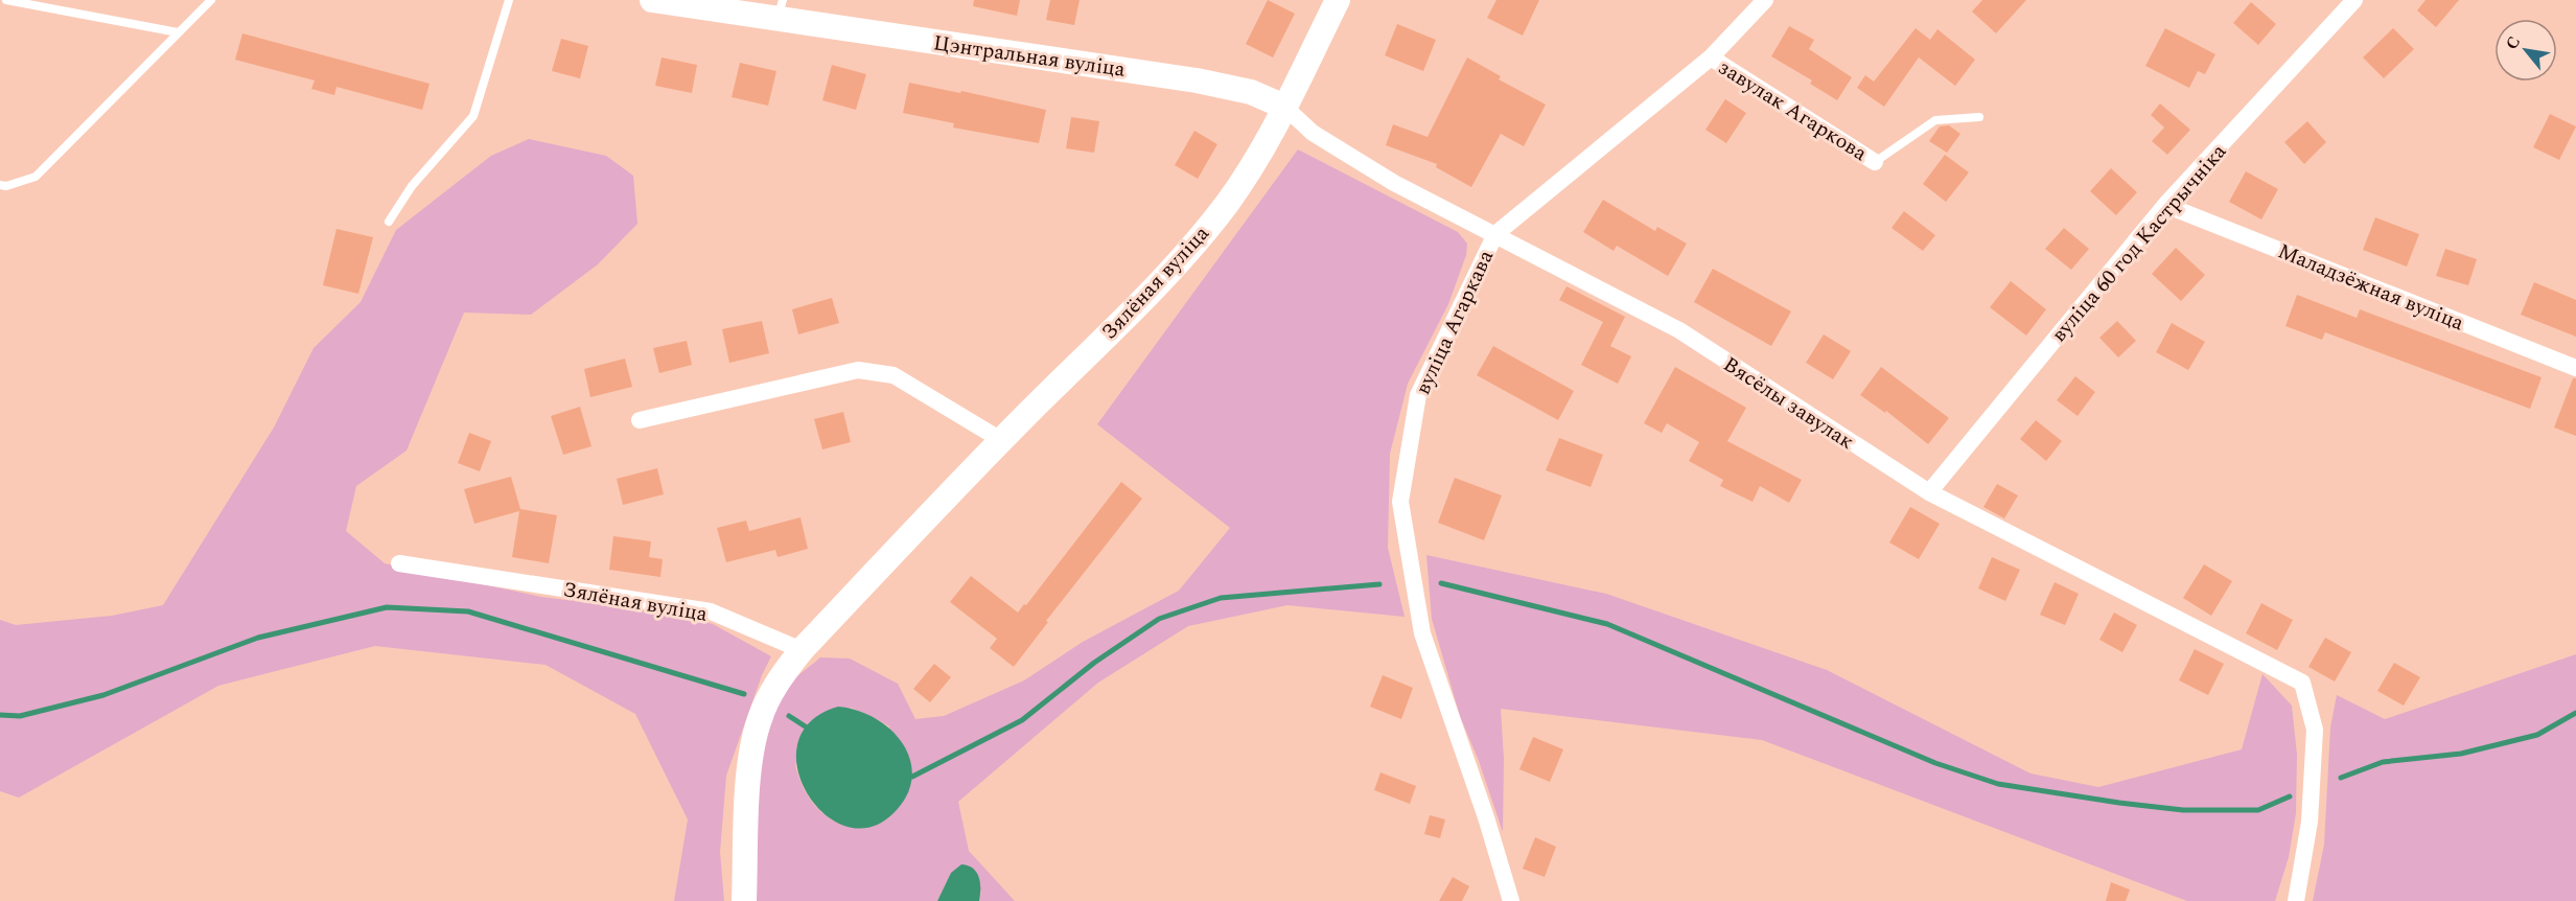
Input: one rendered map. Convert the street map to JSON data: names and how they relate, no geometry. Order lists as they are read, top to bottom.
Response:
{
  "streets": {
    "street": [
      "Цэнтральная вуліца",
      "завулак Агаркова",
      "вуліца 60 год Кастрычніка",
      "Зялёная вуліца",
      "Маладзёжная вуліца",
      "вуліца Агаркава",
      "Вясёлы завулак"
    ]
  },
  "crossings": [
    ["Цэнтральная вуліца", "Зялёная вуліца"],
    ["Цэнтральная вуліца", "Вясёлы завулак"],
    ["завулак Агаркова", "вуліца Агаркава"],
    ["вуліца 60 год Кастрычніка", "Маладзёжная вуліца"],
    ["вуліца 60 год Кастрычніка", "Вясёлы завулак"],
    ["Зялёная вуліца", "Вясёлы завулак"],
    ["вуліца Агаркава", "Вясёлы завулак"]
  ],
  "north": "top left"
}
